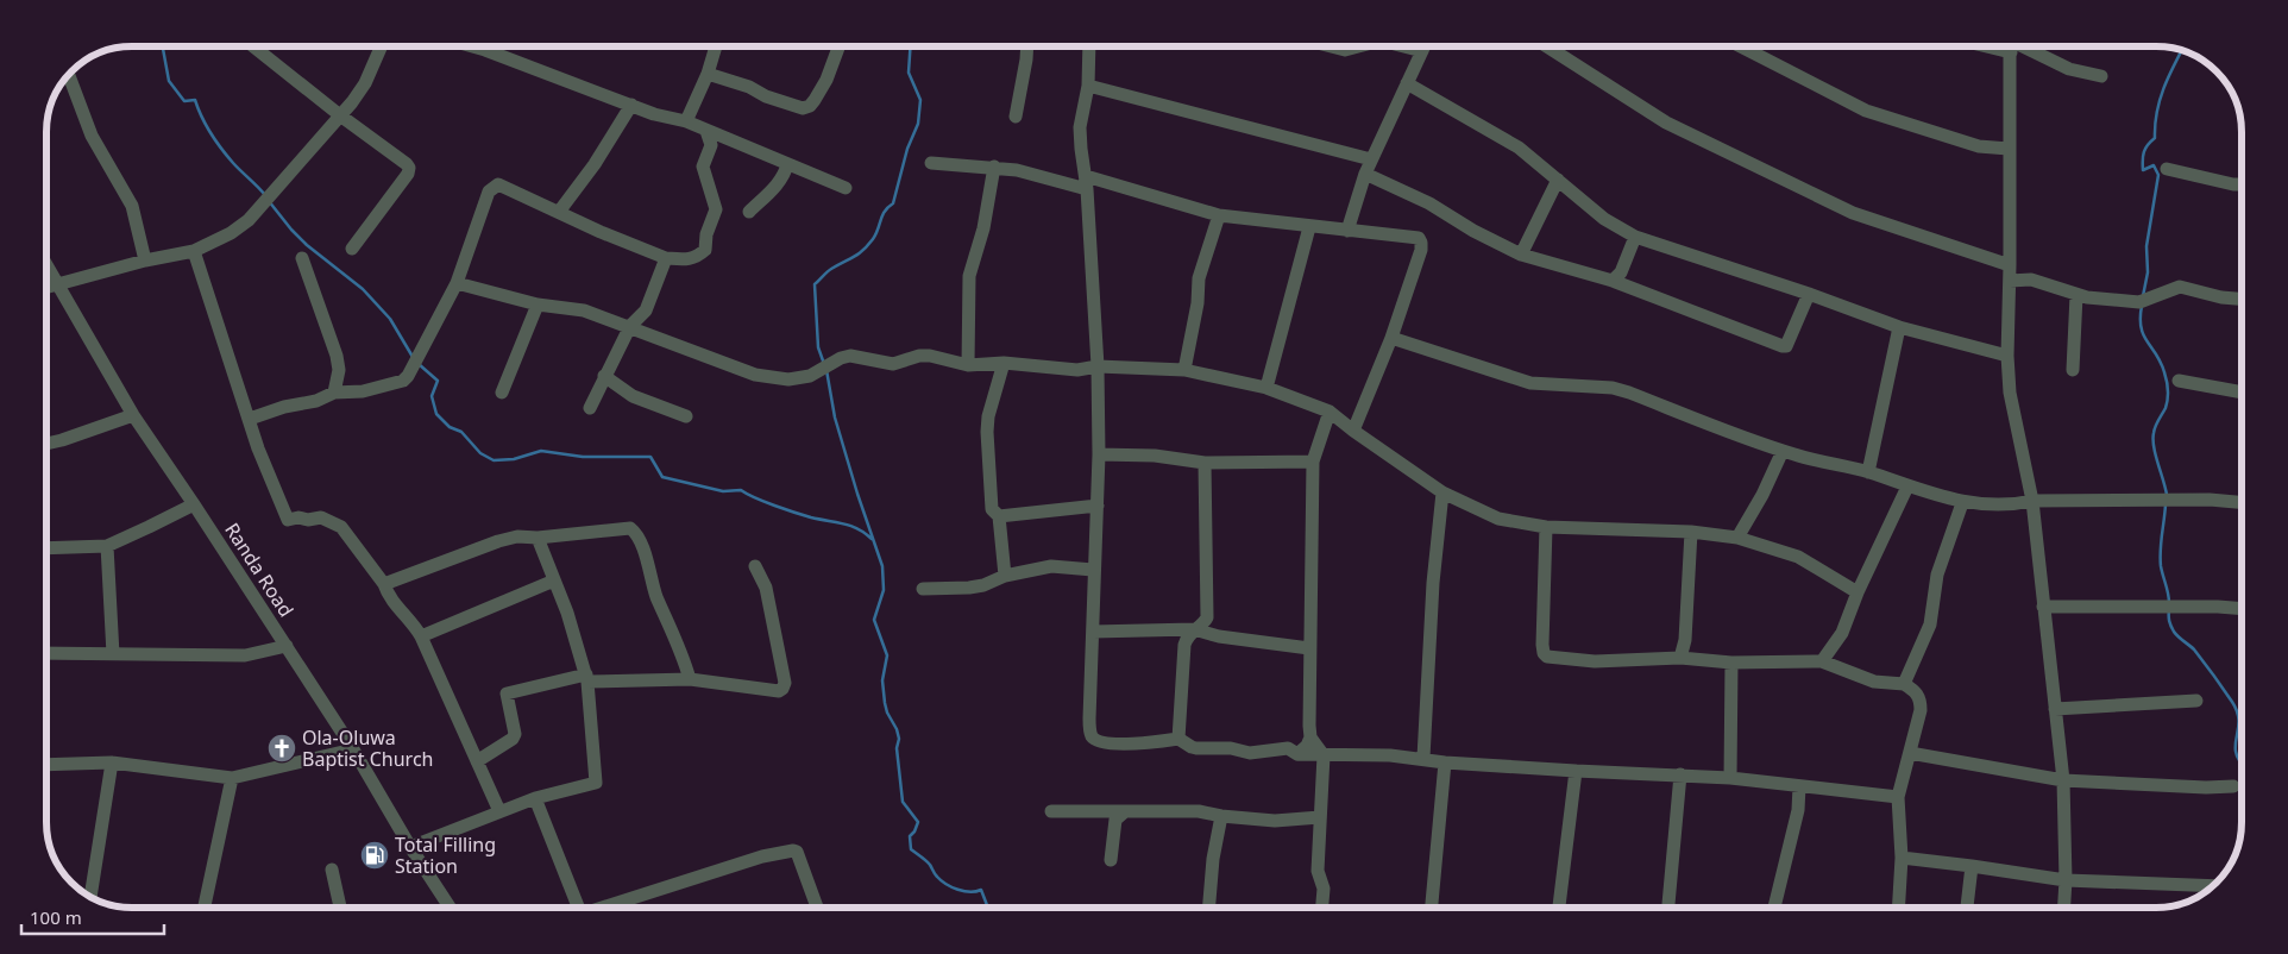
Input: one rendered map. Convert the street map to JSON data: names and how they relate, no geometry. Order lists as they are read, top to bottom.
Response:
{
  "streets": {
    "street": ["Randa Road"]
  },
  "places": {
    "church": ["Ola-Oluwa Baptist Church"],
    "fuel station": ["Total Filling Station"]
  },
  "scale_bar": "100 m"
}
